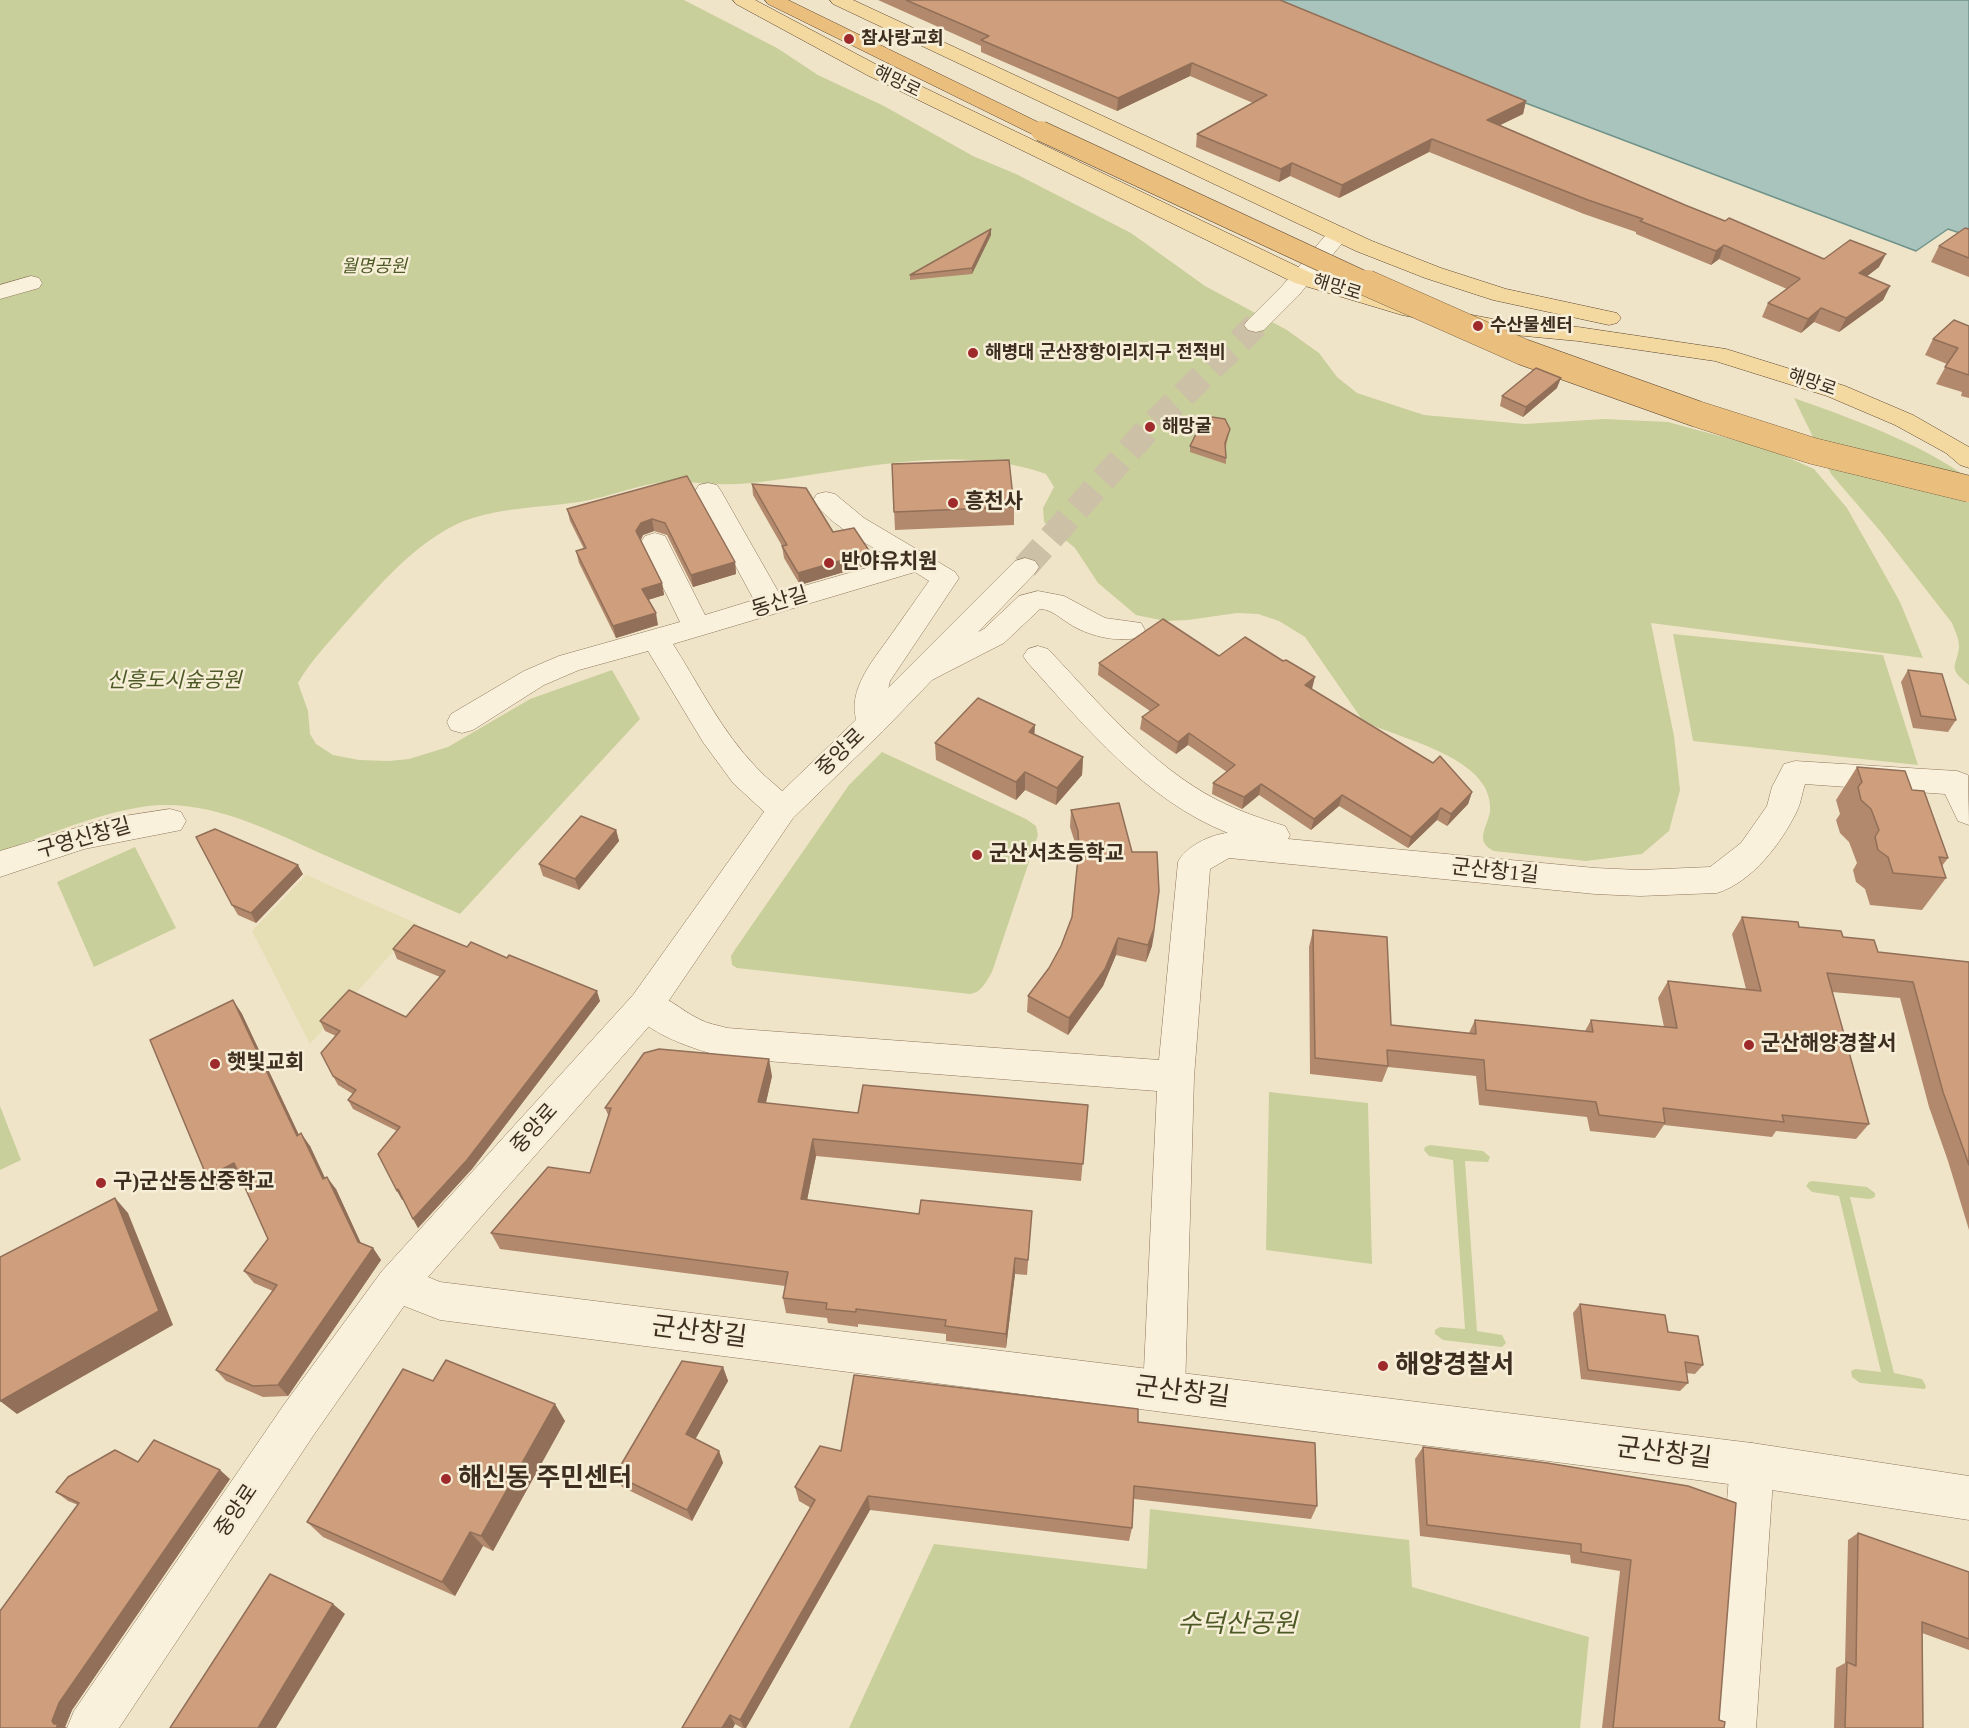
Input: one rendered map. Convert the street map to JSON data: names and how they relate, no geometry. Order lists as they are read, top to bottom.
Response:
{
  "streets": {
    "main road": ["해망로"],
    "street": [
      "동산길",
      "중앙로",
      "구영신창길",
      "군산창1길",
      "군산창길"
    ]
  },
  "crossings": [
    ["중앙로", "군산창길"]
  ],
  "parks": ["월명공원", "신흥도시숲공원", "수덕산공원"],
  "places": [
    "참사랑교회",
    "수산물센터",
    "해병대 군산장항이리지구 전적비",
    "해망굴",
    "흥천사",
    "반야유치원",
    "군산서초등학교",
    "군산해양경찰서",
    "햇빛교회",
    "구)군산동산중학교",
    "해양경찰서",
    "해신동 주민센터"
  ]
}
